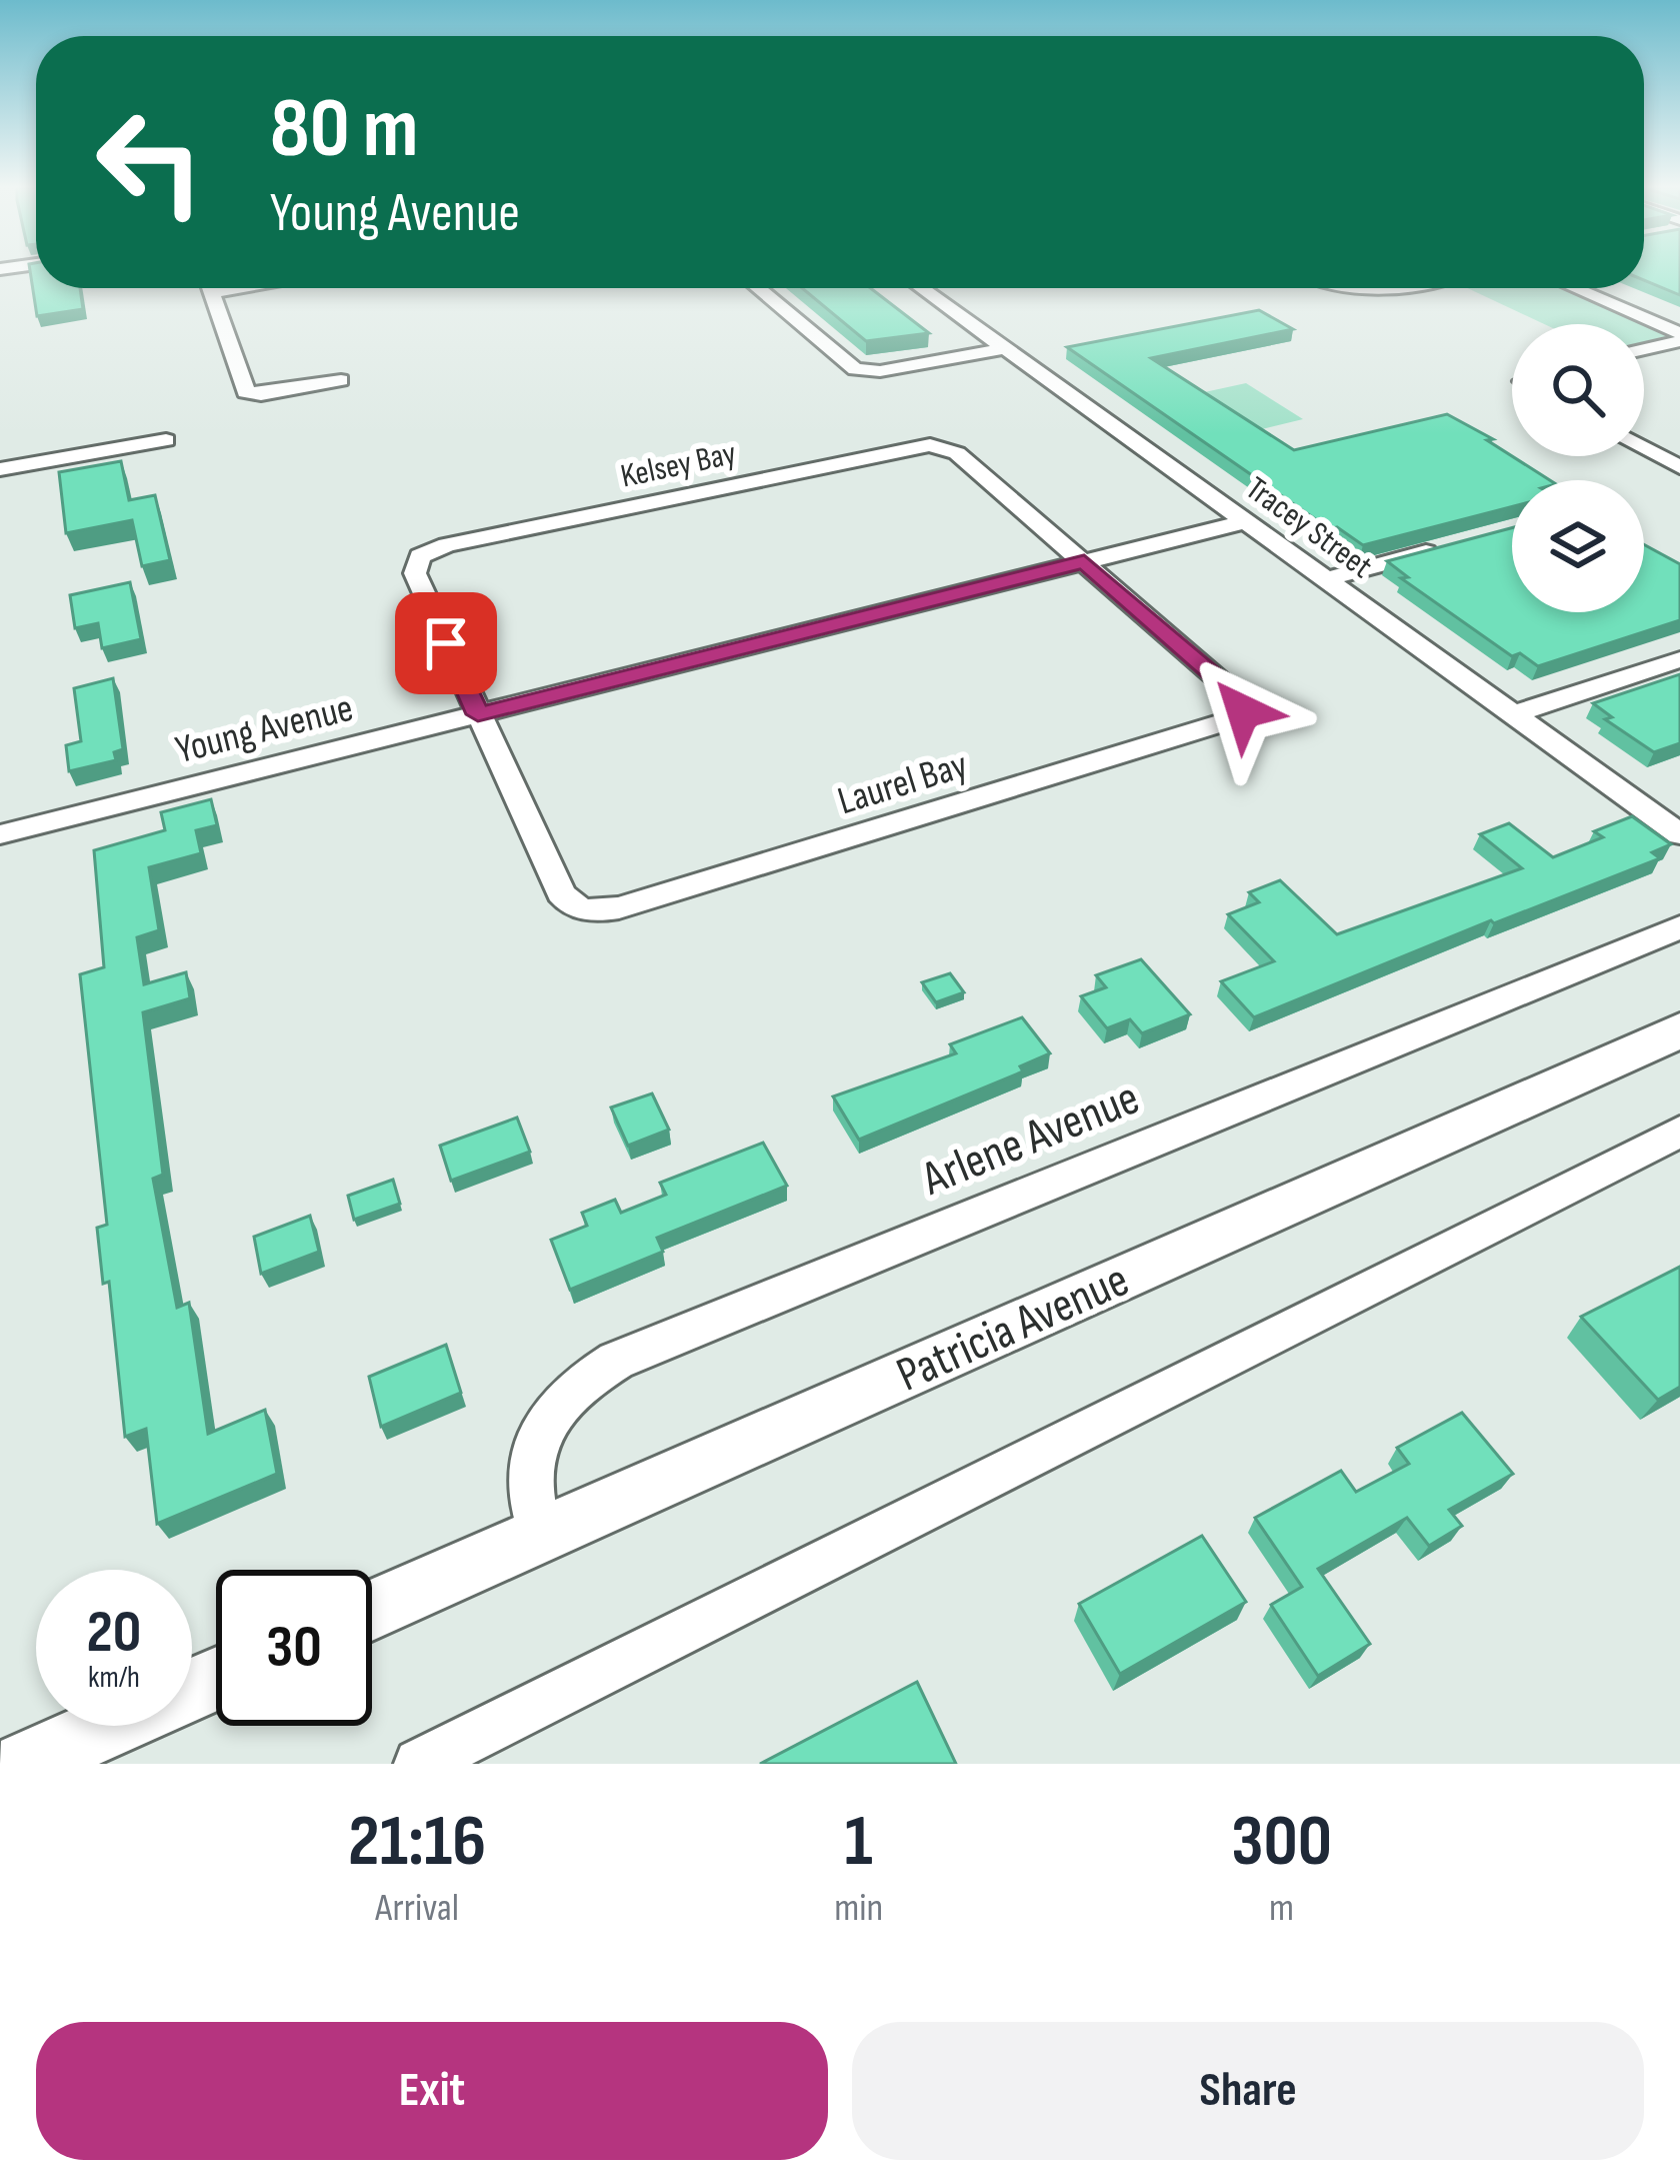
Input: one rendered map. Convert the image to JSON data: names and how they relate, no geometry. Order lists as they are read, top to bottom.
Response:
{
  "streets": {
    "street": [
      "Kelsey Bay",
      "Tracey Street",
      "Young Avenue",
      "Laurel Bay",
      "Arlene Avenue",
      "Patricia Avenue"
    ]
  },
  "crossings": [
    ["Kelsey Bay", "Young Avenue"],
    ["Kelsey Bay", "Laurel Bay"],
    ["Tracey Street", "Young Avenue"],
    ["Young Avenue", "Laurel Bay"],
    ["Arlene Avenue", "Patricia Avenue"]
  ],
  "page": {
    "turn": ["80 m", "Young Avenue"],
    "speed": "20 km/h",
    "limit": "30",
    "eta": [
      "21:16",
      "Arrival",
      "1",
      "min",
      "300",
      "m"
    ],
    "buttons": ["Exit", "Share"]
  }
}
